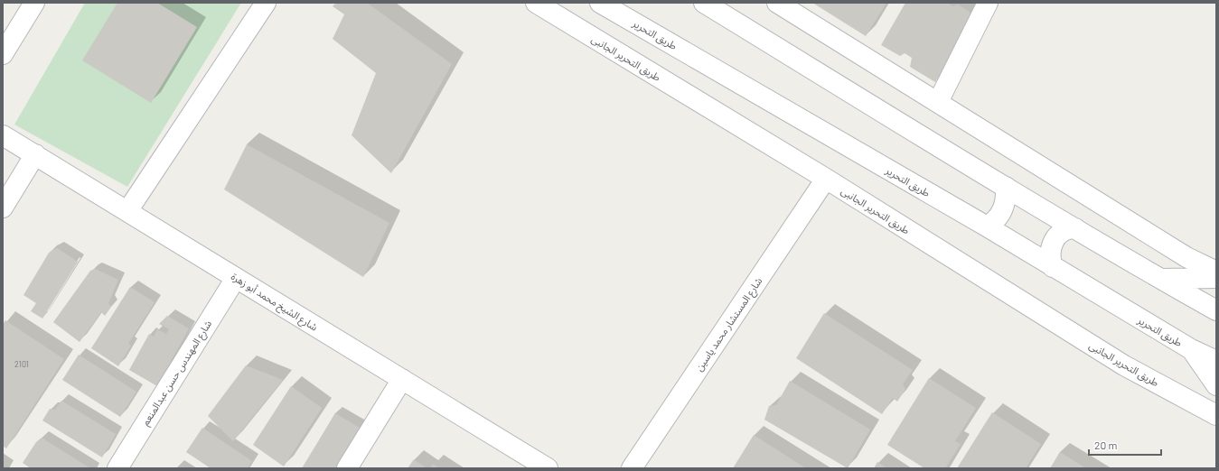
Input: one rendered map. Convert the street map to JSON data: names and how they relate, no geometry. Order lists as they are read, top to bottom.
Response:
{
  "streets": {
    "street": [
      "طريق التحرير",
      "طريق التحرير الجانبى",
      "شارع الشيخ محمد أبو زهرة",
      "شارع المستشار محمد ياسين",
      "شارع المهندس حسن عبدالمنعم"
    ]
  },
  "crossings": [
    ["طريق التحرير الجانبى", "شارع المستشار محمد ياسين"],
    ["شارع الشيخ محمد أبو زهرة", "شارع المهندس حسن عبدالمنعم"]
  ],
  "house_numbers": ["2101"],
  "scale_bar": "20 m"
}
